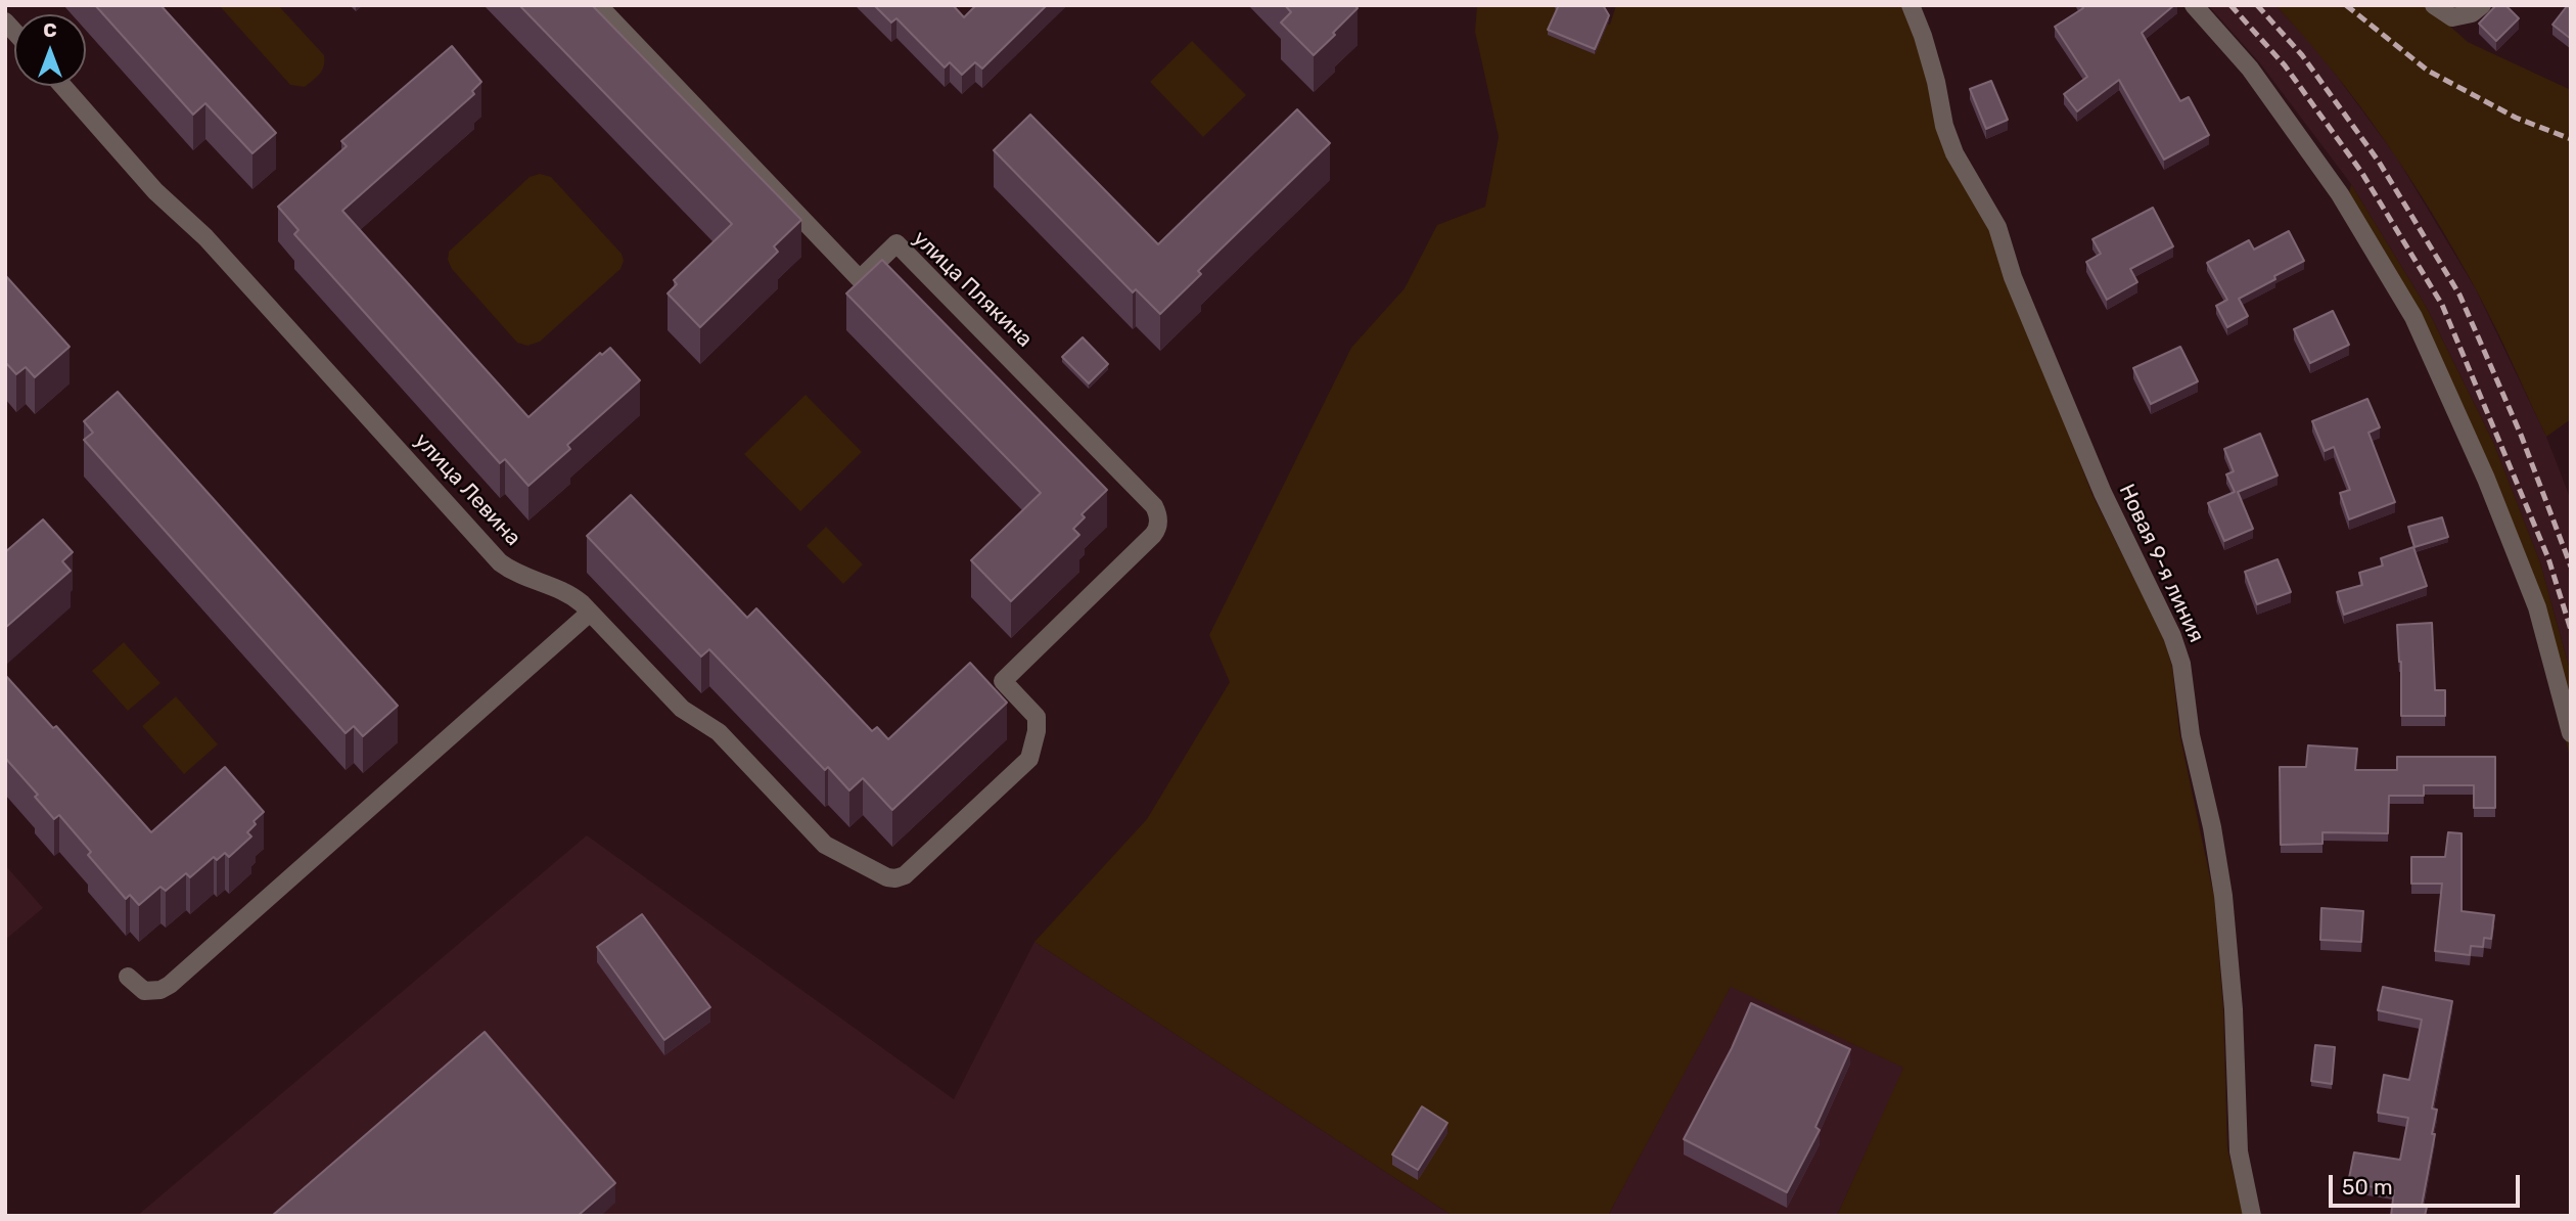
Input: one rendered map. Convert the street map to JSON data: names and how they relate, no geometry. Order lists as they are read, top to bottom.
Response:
{
  "streets": {
    "street": ["улица Плякина", "улица Левина", "Новая 9-я линия"]
  },
  "crossings": [
    ["улица Плякина", "улица Левина"]
  ],
  "scale_bar": "50 m",
  "north": "top"
}
